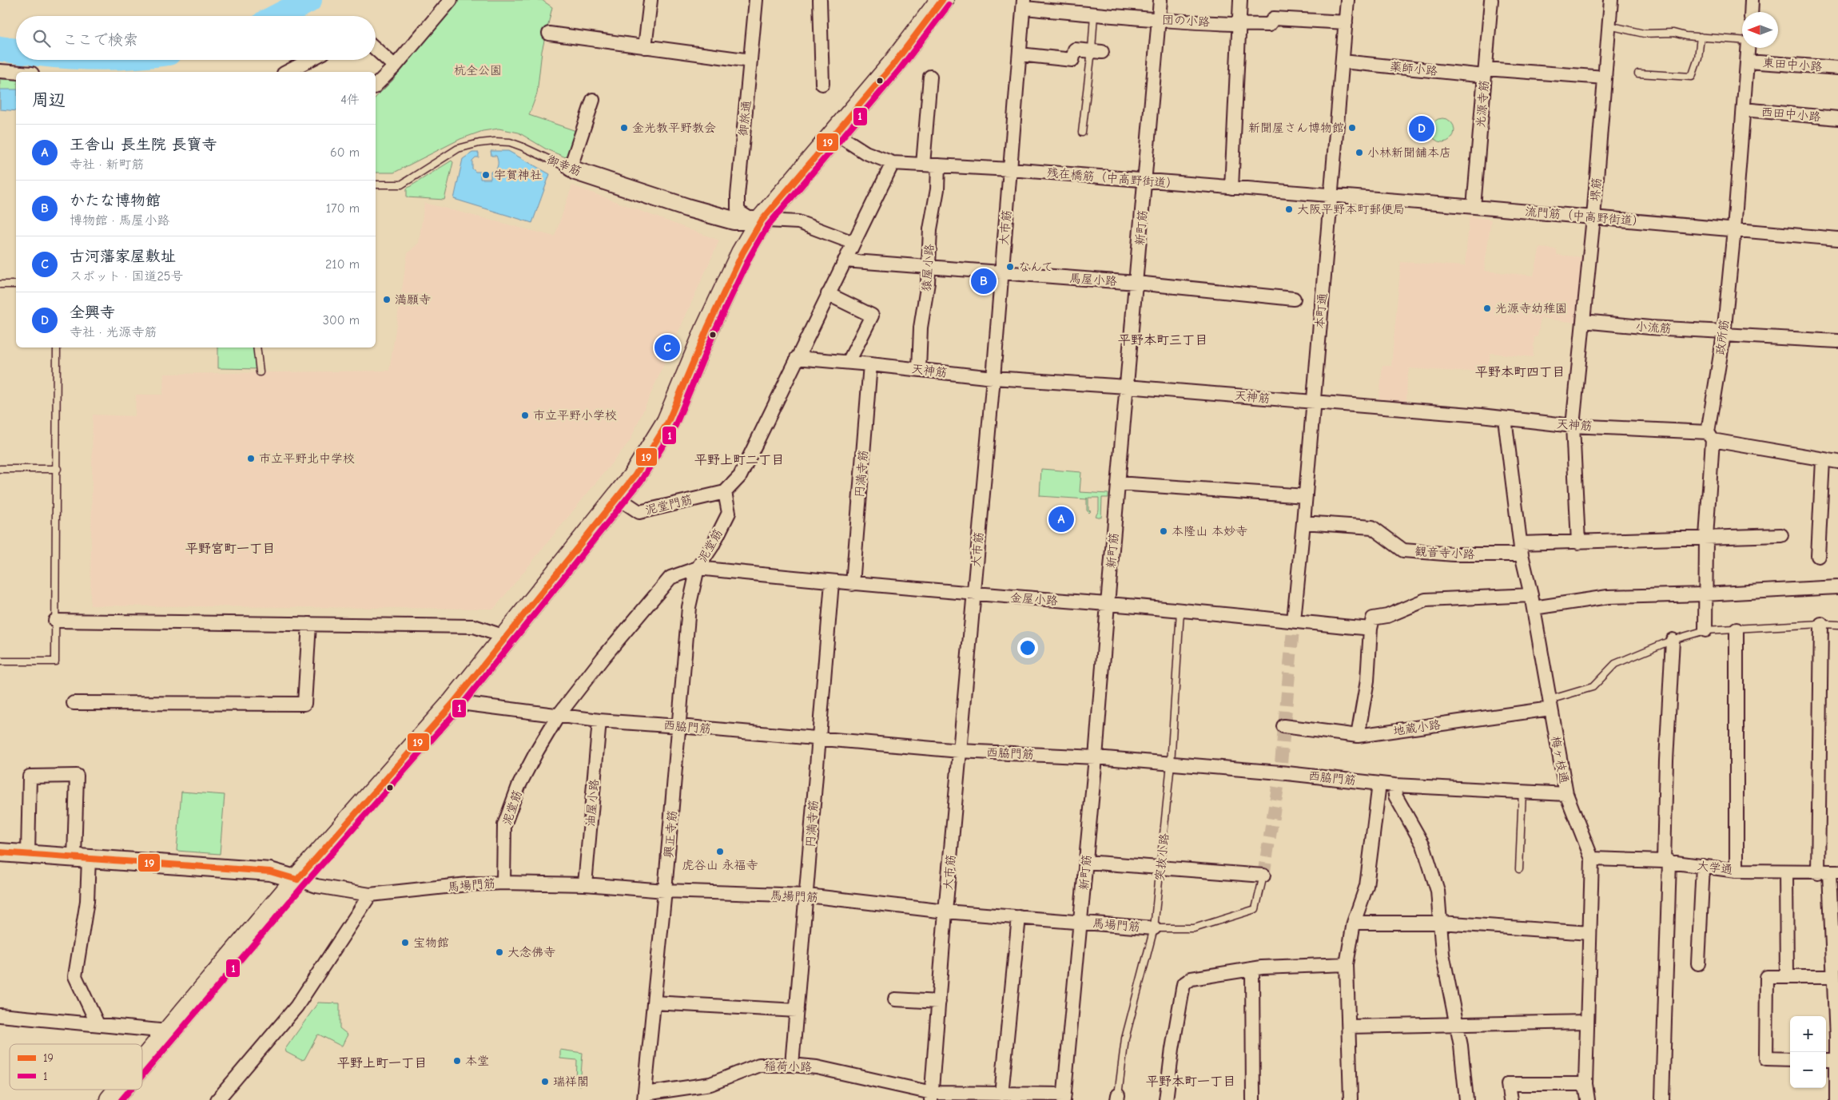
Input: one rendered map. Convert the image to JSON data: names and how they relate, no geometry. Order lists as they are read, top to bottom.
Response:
{
  "streets": {
    "main road": ["御幸筋"],
    "street": [
      "団の小路",
      "東田中小路",
      "薬師小路",
      "光源寺筋",
      "西田中小路",
      "御旅通",
      "残在橋筋（中高野街道）",
      "堺筋",
      "流門筋（中高野街道）",
      "大市筋",
      "新町筋",
      "猿屋小路",
      "馬屋小路",
      "本町通",
      "小流筋",
      "政所筋",
      "天神筋",
      "円満寺筋",
      "泥堂門筋",
      "泥堂筋",
      "観音寺小路",
      "金屋小路",
      "西脇門筋",
      "地蔵小路",
      "梅ヶ枝通",
      "油屋小路",
      "興正寺筋",
      "大学通",
      "馬場門筋",
      "稲荷小路"
    ],
    "lane": ["突抜小路"]
  },
  "crossings": [
    ["団の小路", "大市筋"],
    ["団の小路", "新町筋"],
    ["団の小路", "本町通"],
    ["東田中小路", "政所筋"],
    ["薬師小路", "光源寺筋"],
    ["薬師小路", "堺筋"],
    ["薬師小路", "本町通"],
    ["光源寺筋", "流門筋（中高野街道）"],
    ["西田中小路", "政所筋"],
    ["御旅通", "御幸筋"],
    ["残在橋筋（中高野街道）", "流門筋（中高野街道）"],
    ["残在橋筋（中高野街道）", "大市筋"],
    ["残在橋筋（中高野街道）", "新町筋"],
    ["残在橋筋（中高野街道）", "猿屋小路"],
    ["残在橋筋（中高野街道）", "本町通"],
    ["堺筋", "流門筋（中高野街道）"],
    ["堺筋", "小流筋"],
    ["堺筋", "天神筋"],
    ["堺筋", "観音寺小路"],
    ["流門筋（中高野街道）", "本町通"],
    ["流門筋（中高野街道）", "政所筋"],
    ["大市筋", "馬屋小路"],
    ["大市筋", "天神筋"],
    ["大市筋", "金屋小路"],
    ["大市筋", "西脇門筋"],
    ["大市筋", "馬場門筋"],
    ["大市筋", "稲荷小路"],
    ["新町筋", "馬屋小路"],
    ["新町筋", "天神筋"],
    ["新町筋", "金屋小路"],
    ["新町筋", "西脇門筋"],
    ["新町筋", "馬場門筋"],
    ["新町筋", "稲荷小路"],
    ["猿屋小路", "馬屋小路"],
    ["猿屋小路", "天神筋"],
    ["本町通", "天神筋"],
    ["本町通", "観音寺小路"],
    ["本町通", "金屋小路"],
    ["小流筋", "政所筋"],
    ["政所筋", "天神筋"],
    ["政所筋", "観音寺小路"],
    ["天神筋", "円満寺筋"],
    ["天神筋", "梅ヶ枝通"],
    ["円満寺筋", "金屋小路"],
    ["円満寺筋", "西脇門筋"],
    ["円満寺筋", "馬場門筋"],
    ["円満寺筋", "稲荷小路"],
    ["泥堂門筋", "泥堂筋"],
    ["泥堂筋", "金屋小路"],
    ["泥堂筋", "西脇門筋"],
    ["泥堂筋", "興正寺筋"],
    ["泥堂筋", "馬場門筋"],
    ["観音寺小路", "梅ヶ枝通"],
    ["金屋小路", "興正寺筋"],
    ["金屋小路", "突抜小路"],
    ["西脇門筋", "梅ヶ枝通"],
    ["西脇門筋", "油屋小路"],
    ["西脇門筋", "興正寺筋"],
    ["西脇門筋", "突抜小路"],
    ["地蔵小路", "梅ヶ枝通"],
    ["梅ヶ枝通", "大学通"],
    ["油屋小路", "馬場門筋"],
    ["興正寺筋", "馬場門筋"],
    ["興正寺筋", "稲荷小路"],
    ["突抜小路", "馬場門筋"]
  ],
  "districts": [
    "平野本町三丁目",
    "平野本町四丁目",
    "平野上町二丁目",
    "平野宮町一丁目",
    "平野上町一丁目",
    "平野本町一丁目"
  ],
  "parks": ["杭全公園"],
  "places": [
    "金光教平野教会",
    "新聞屋さん博物館",
    "小林新聞舗本店",
    "宇賀神社",
    "大阪平野本町郵便局",
    "なんて",
    "満願寺",
    "光源寺幼稚園",
    "市立平野小学校",
    "市立平野北中学校",
    "本隆山 本妙寺",
    "虎谷山 永福寺",
    "宝物館",
    "大念佛寺",
    "本堂",
    "瑞祥閣"
  ],
  "lines": ["transit line 19", "transit line 1"],
  "legend": ["19", "1"],
  "north": "left",
  "page": {
    "search": "ここで検索",
    "heading": ["周辺", "4件"],
    "pins": [
      "D",
      "B",
      "C",
      "A"
    ],
    "list": [
      {
        "mark": "A",
        "name": "王舎山 長生院 長寶寺",
        "note": "寺社 · 新町筋",
        "value": "60 m"
      },
      {
        "mark": "B",
        "name": "かたな博物館",
        "note": "博物館 · 馬屋小路",
        "value": "170 m"
      },
      {
        "mark": "C",
        "name": "古河藩家屋敷址",
        "note": "スポット · 国道25号",
        "value": "210 m"
      },
      {
        "mark": "D",
        "name": "全興寺",
        "note": "寺社 · 光源寺筋",
        "value": "300 m"
      }
    ],
    "map_buttons": ["+", "−"]
  }
}
